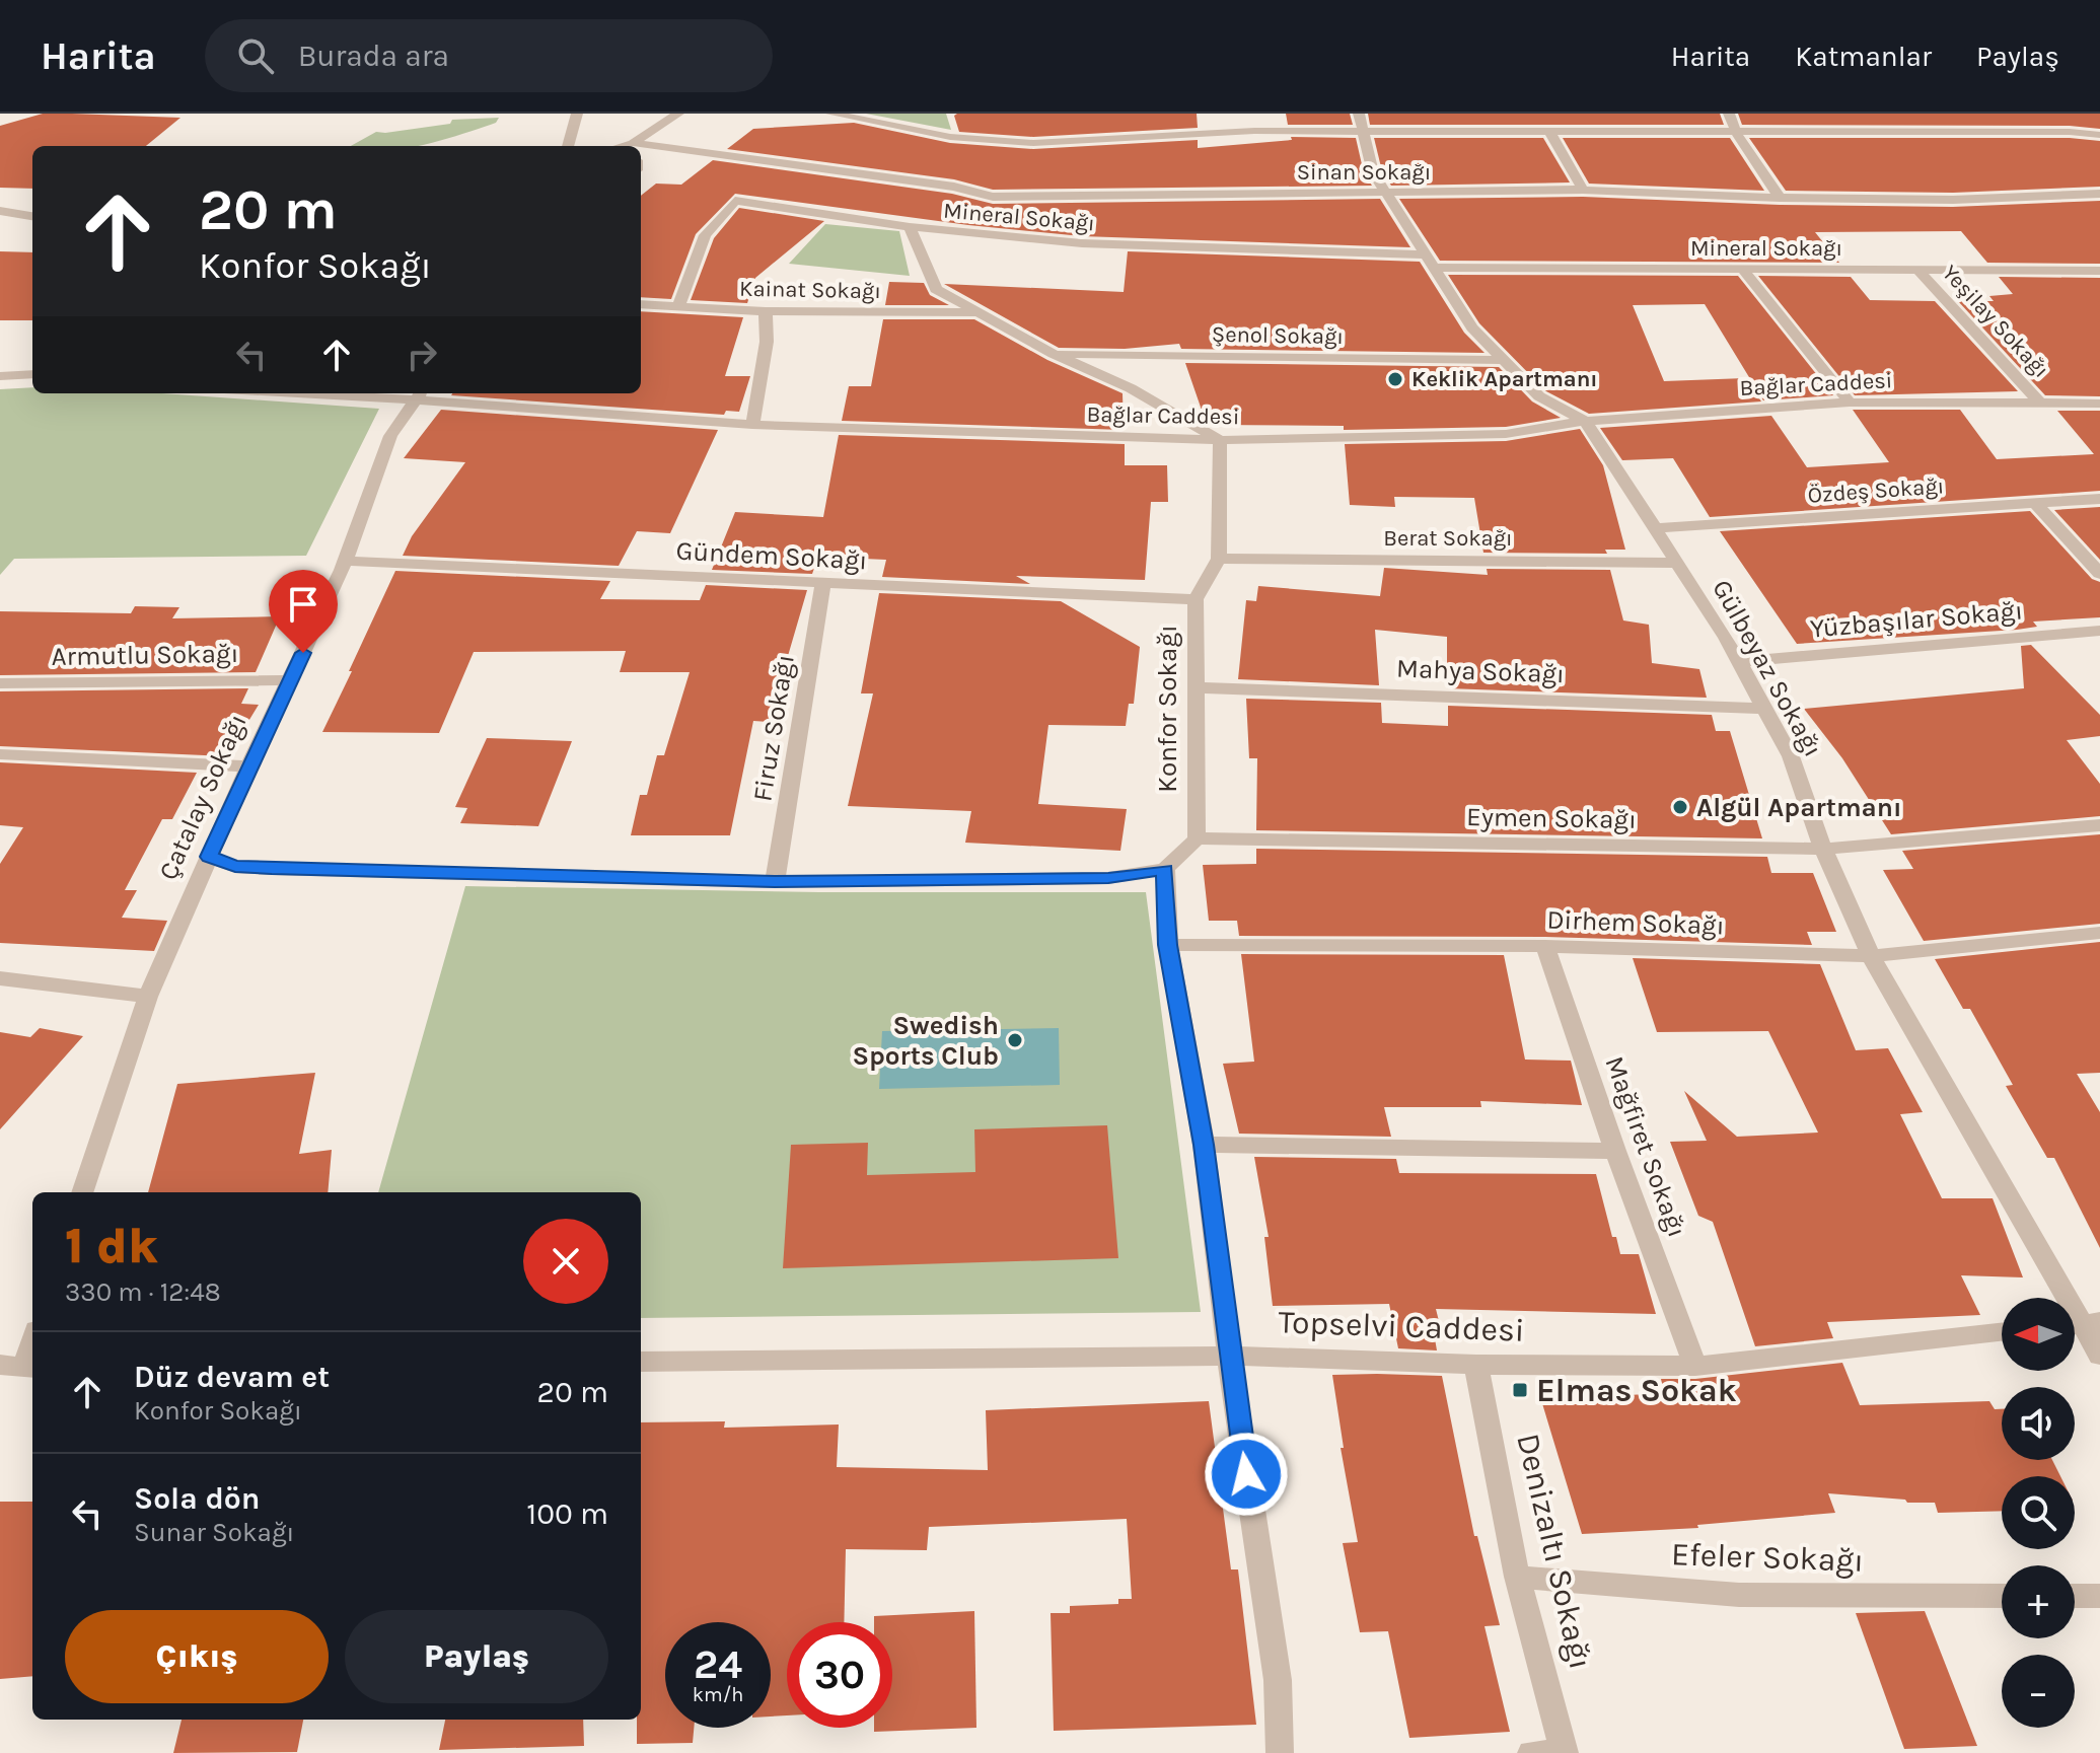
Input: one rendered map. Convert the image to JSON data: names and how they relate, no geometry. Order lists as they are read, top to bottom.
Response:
{
  "streets": {
    "street": [
      "Sinan Sokağı",
      "Mineral Sokağı",
      "Kainat Sokağı",
      "Yeşilay Sokağı",
      "Şenol Sokağı",
      "Bağlar Caddesi",
      "Özdeş Sokağı",
      "Berat Sokağı",
      "Gündem Sokağı",
      "Yüzbaşılar Sokağı",
      "Armutlu Sokağı",
      "Gülbeyaz Sokağı",
      "Mahya Sokağı",
      "Konfor Sokağı",
      "Firuz Sokağı",
      "Çatalay Sokağı",
      "Eymen Sokağı",
      "Dirhem Sokağı",
      "Mağfiret Sokağı",
      "Topselvi Caddesi",
      "Denizaltı Sokağı",
      "Efeler Sokağı"
    ]
  },
  "crossings": [
    ["Sinan Sokağı", "Gülbeyaz Sokağı"],
    ["Mineral Sokağı", "Kainat Sokağı"],
    ["Mineral Sokağı", "Yeşilay Sokağı"],
    ["Mineral Sokağı", "Gülbeyaz Sokağı"],
    ["Yeşilay Sokağı", "Bağlar Caddesi"],
    ["Şenol Sokağı", "Gülbeyaz Sokağı"],
    ["Bağlar Caddesi", "Gülbeyaz Sokağı"],
    ["Bağlar Caddesi", "Konfor Sokağı"],
    ["Bağlar Caddesi", "Çatalay Sokağı"],
    ["Özdeş Sokağı", "Gülbeyaz Sokağı"],
    ["Berat Sokağı", "Gülbeyaz Sokağı"],
    ["Berat Sokağı", "Konfor Sokağı"],
    ["Gündem Sokağı", "Konfor Sokağı"],
    ["Gündem Sokağı", "Firuz Sokağı"],
    ["Gündem Sokağı", "Çatalay Sokağı"],
    ["Yüzbaşılar Sokağı", "Gülbeyaz Sokağı"],
    ["Armutlu Sokağı", "Çatalay Sokağı"],
    ["Gülbeyaz Sokağı", "Mahya Sokağı"],
    ["Gülbeyaz Sokağı", "Eymen Sokağı"],
    ["Gülbeyaz Sokağı", "Dirhem Sokağı"],
    ["Mahya Sokağı", "Konfor Sokağı"],
    ["Konfor Sokağı", "Eymen Sokağı"],
    ["Dirhem Sokağı", "Mağfiret Sokağı"],
    ["Mağfiret Sokağı", "Topselvi Caddesi"],
    ["Topselvi Caddesi", "Denizaltı Sokağı"],
    ["Denizaltı Sokağı", "Efeler Sokağı"]
  ],
  "places": {
    "other": ["Keklik Apartmanı", "Algül Apartmanı", "Swedish Sports Club"],
    "transit": ["Elmas Sokak"]
  },
  "north": "left",
  "page": {
    "header": "Harita",
    "search": "Burada ara",
    "nav": ["Harita", "Katmanlar", "Paylaş"],
    "turn": ["20 m", "Konfor Sokağı"],
    "heading": ["1 dk", "330 m · 12:48"],
    "map_buttons": ["+", "−"],
    "list": [
      {
        "name": "Düz devam et",
        "note": "Konfor Sokağı",
        "value": "20 m"
      },
      {
        "name": "Sola dön",
        "note": "Sunar Sokağı",
        "value": "100 m"
      }
    ],
    "buttons": ["Çıkış", "Paylaş"],
    "speed": "24 km/h",
    "limit": "30"
  }
}
